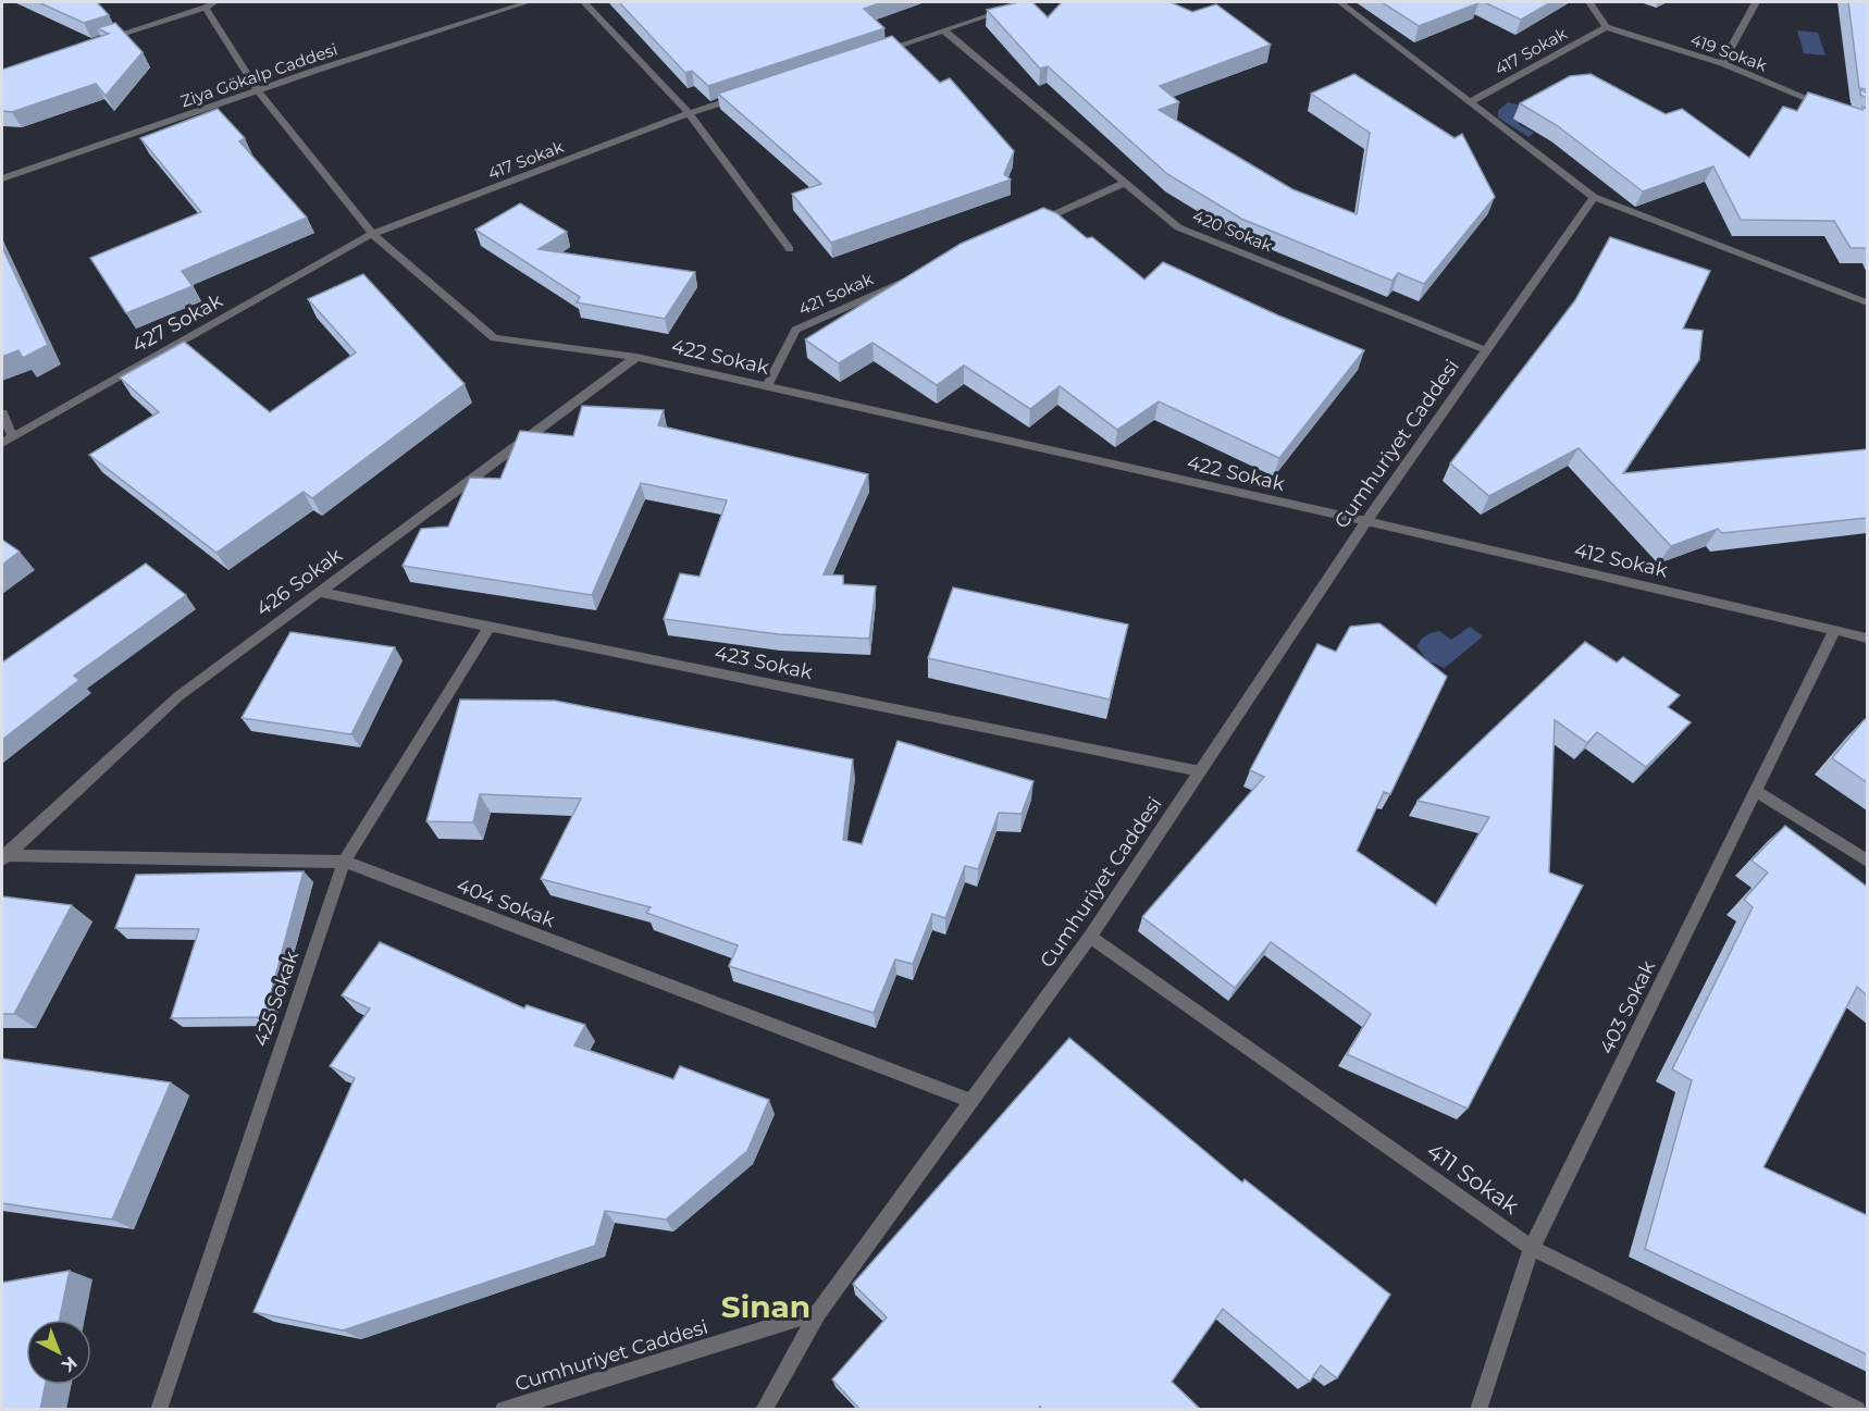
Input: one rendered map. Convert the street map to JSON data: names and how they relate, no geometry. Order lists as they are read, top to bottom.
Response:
{
  "streets": {
    "street": [
      "417 Sokak",
      "419 Sokak",
      "Ziya Gökalp Caddesi",
      "420 Sokak",
      "421 Sokak",
      "427 Sokak",
      "422 Sokak",
      "Cumhuriyet Caddesi",
      "412 Sokak",
      "426 Sokak",
      "423 Sokak",
      "404 Sokak",
      "425 Sokak",
      "403 Sokak",
      "411 Sokak"
    ]
  },
  "crossings": [
    ["417 Sokak", "419 Sokak"],
    ["417 Sokak", "427 Sokak"],
    ["417 Sokak", "422 Sokak"],
    ["Ziya Gökalp Caddesi", "422 Sokak"],
    ["420 Sokak", "Cumhuriyet Caddesi"],
    ["421 Sokak", "422 Sokak"],
    ["427 Sokak", "422 Sokak"],
    ["422 Sokak", "Cumhuriyet Caddesi"],
    ["422 Sokak", "412 Sokak"],
    ["422 Sokak", "426 Sokak"],
    ["Cumhuriyet Caddesi", "412 Sokak"],
    ["Cumhuriyet Caddesi", "423 Sokak"],
    ["Cumhuriyet Caddesi", "404 Sokak"],
    ["Cumhuriyet Caddesi", "411 Sokak"],
    ["412 Sokak", "403 Sokak"],
    ["426 Sokak", "423 Sokak"],
    ["426 Sokak", "404 Sokak"],
    ["423 Sokak", "425 Sokak"],
    ["404 Sokak", "425 Sokak"],
    ["403 Sokak", "411 Sokak"]
  ],
  "districts": ["Sinan"],
  "north": "bottom right"
}
